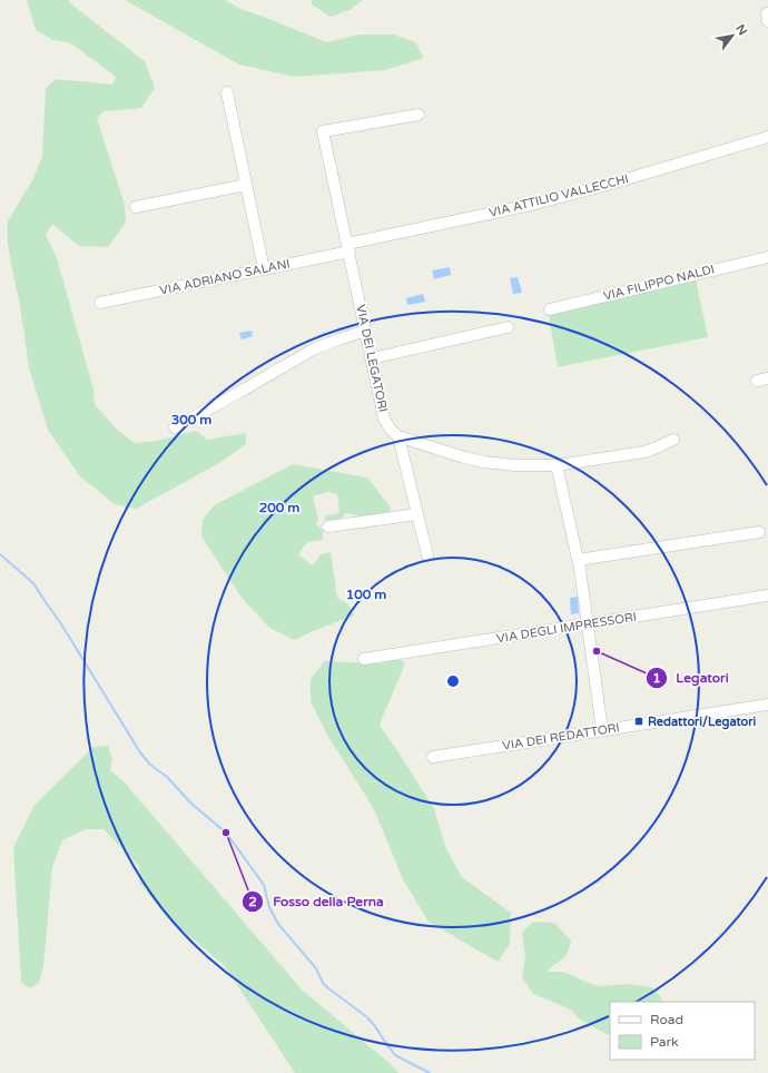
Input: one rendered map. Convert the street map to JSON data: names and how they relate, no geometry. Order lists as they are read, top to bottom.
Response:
{
  "streets": {
    "street": [
      "VIA ATTILIO VALLECCHI",
      "VIA ADRIANO SALANI",
      "VIA FILIPPO NALDI",
      "VIA DEI LEGATORI",
      "VIA DEGLI IMPRESSORI",
      "VIA DEI REDATTORI"
    ]
  },
  "crossings": [
    ["VIA ATTILIO VALLECCHI", "VIA ADRIANO SALANI"],
    ["VIA ATTILIO VALLECCHI", "VIA DEI LEGATORI"],
    ["VIA ADRIANO SALANI", "VIA DEI LEGATORI"]
  ],
  "places": {
    "other": ["Legatori", "Fosso della Perna"],
    "transit": ["Redattori/Legatori"]
  },
  "legend": ["Road", "Park"],
  "north": "top right",
  "rings": ["300 m", "200 m", "100 m"]
}
